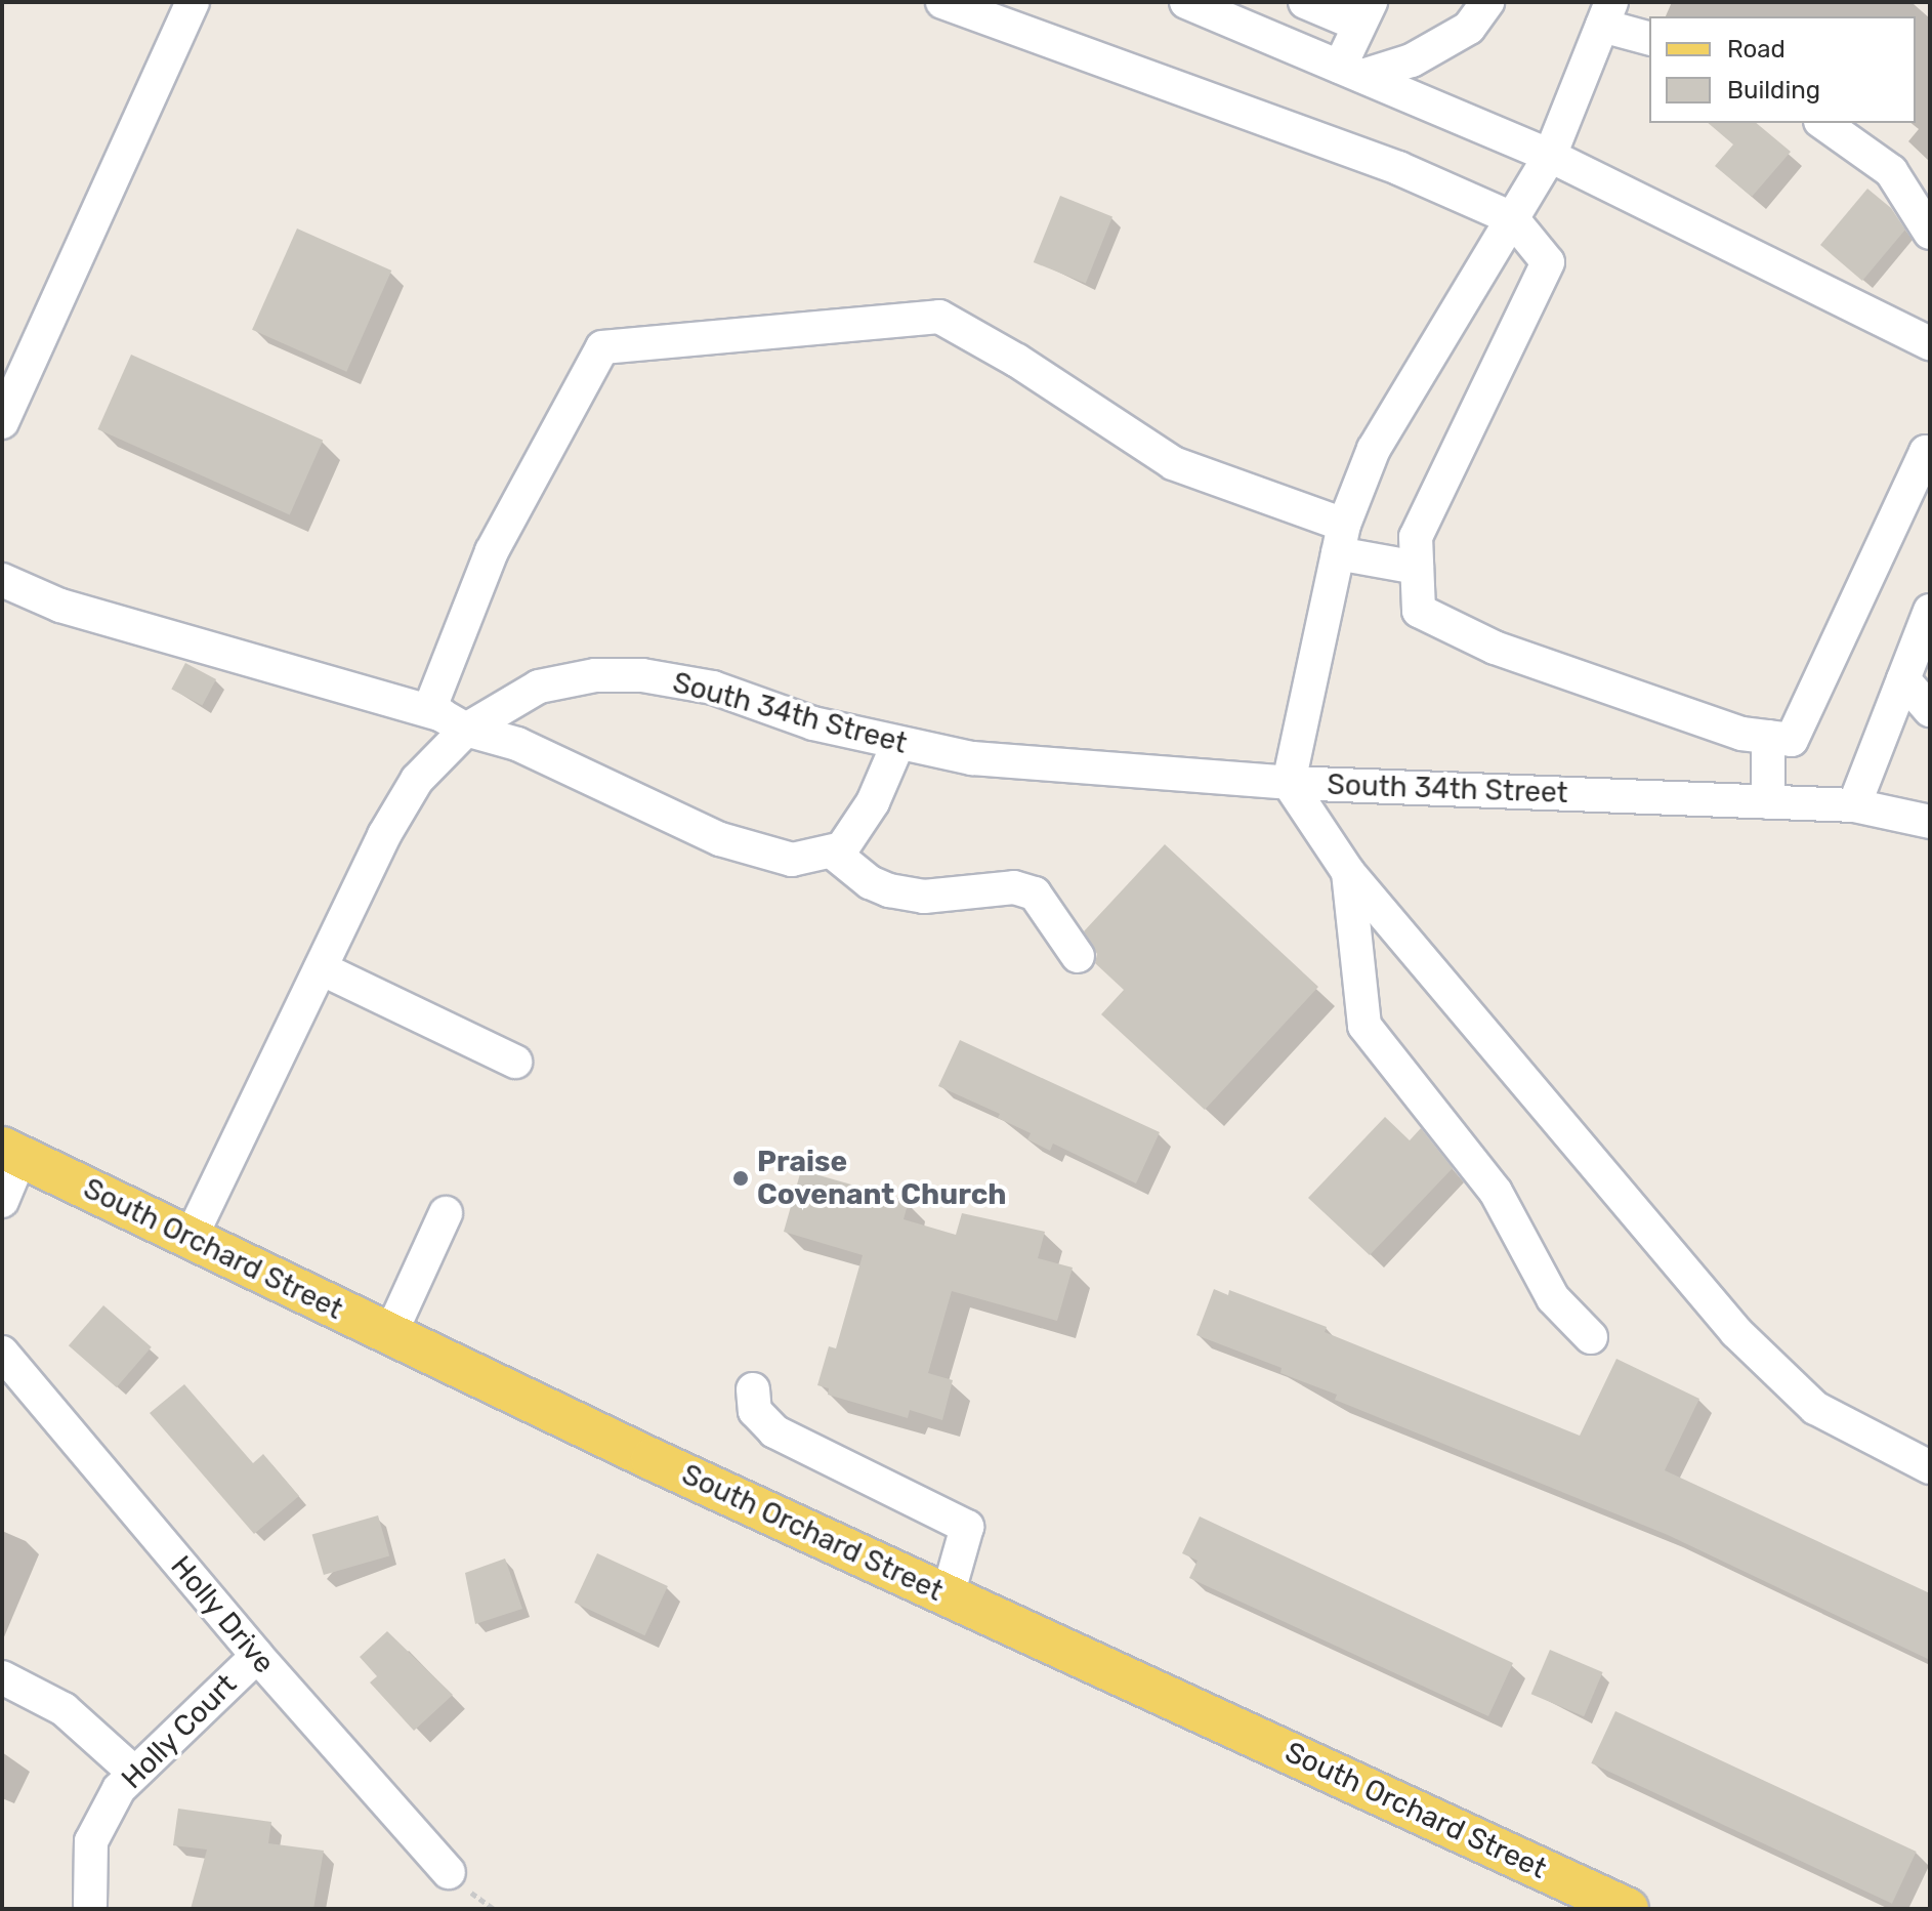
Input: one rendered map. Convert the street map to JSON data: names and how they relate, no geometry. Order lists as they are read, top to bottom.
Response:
{
  "streets": {
    "main road": ["South Orchard Street"],
    "street": ["South 34th Street", "Holly Drive", "Holly Court"]
  },
  "crossings": [
    ["South 34th Street", "South Orchard Street"],
    ["Holly Drive", "Holly Court"]
  ],
  "places": ["Praise Covenant Church"],
  "legend": ["Road", "Building"]
}
